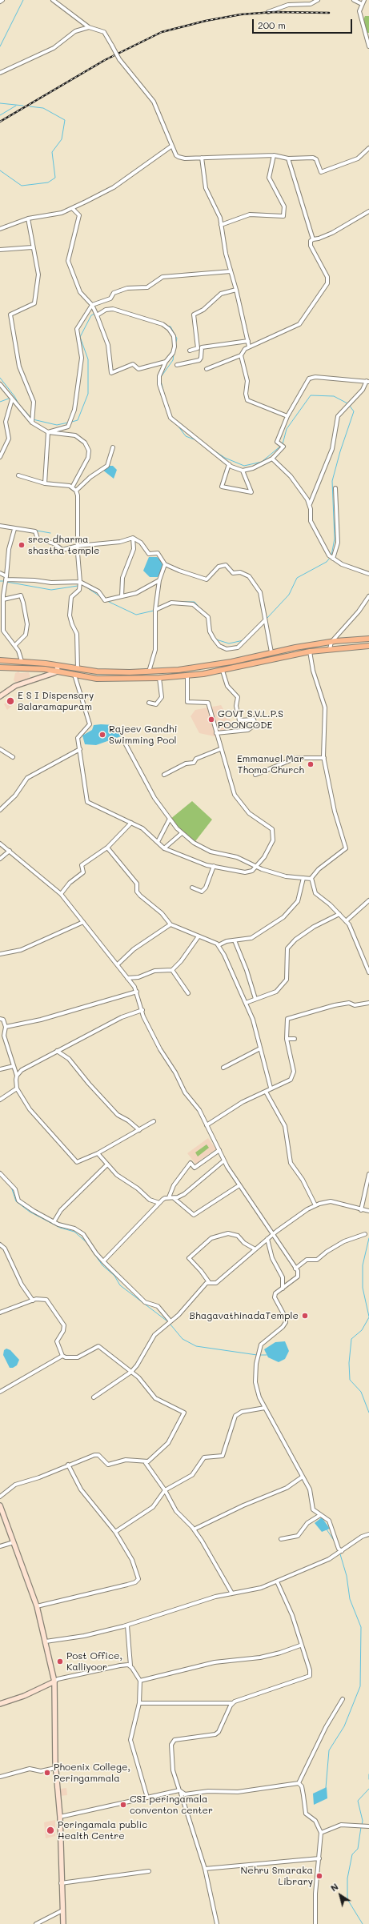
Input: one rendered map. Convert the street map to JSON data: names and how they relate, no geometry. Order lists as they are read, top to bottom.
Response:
{
  "places": [
    "sree dharma shastha temple",
    "E S I Dispensary Balaramapuram",
    "GOVT S.V.L.P.S POONCODE",
    "Rajeev Gandhi Swimming Pool",
    "Emmanuel Mar Thoma Church",
    "BhagavathinadaTemple",
    "Post Office, Kalliyoor",
    "Phoenix College, Peringammala",
    "CSI peringamala conventon center",
    "Peringamala public Health Centre",
    "Nehru Smaraka Library"
  ],
  "scale_bar": "200 m",
  "north": "top left"
}
